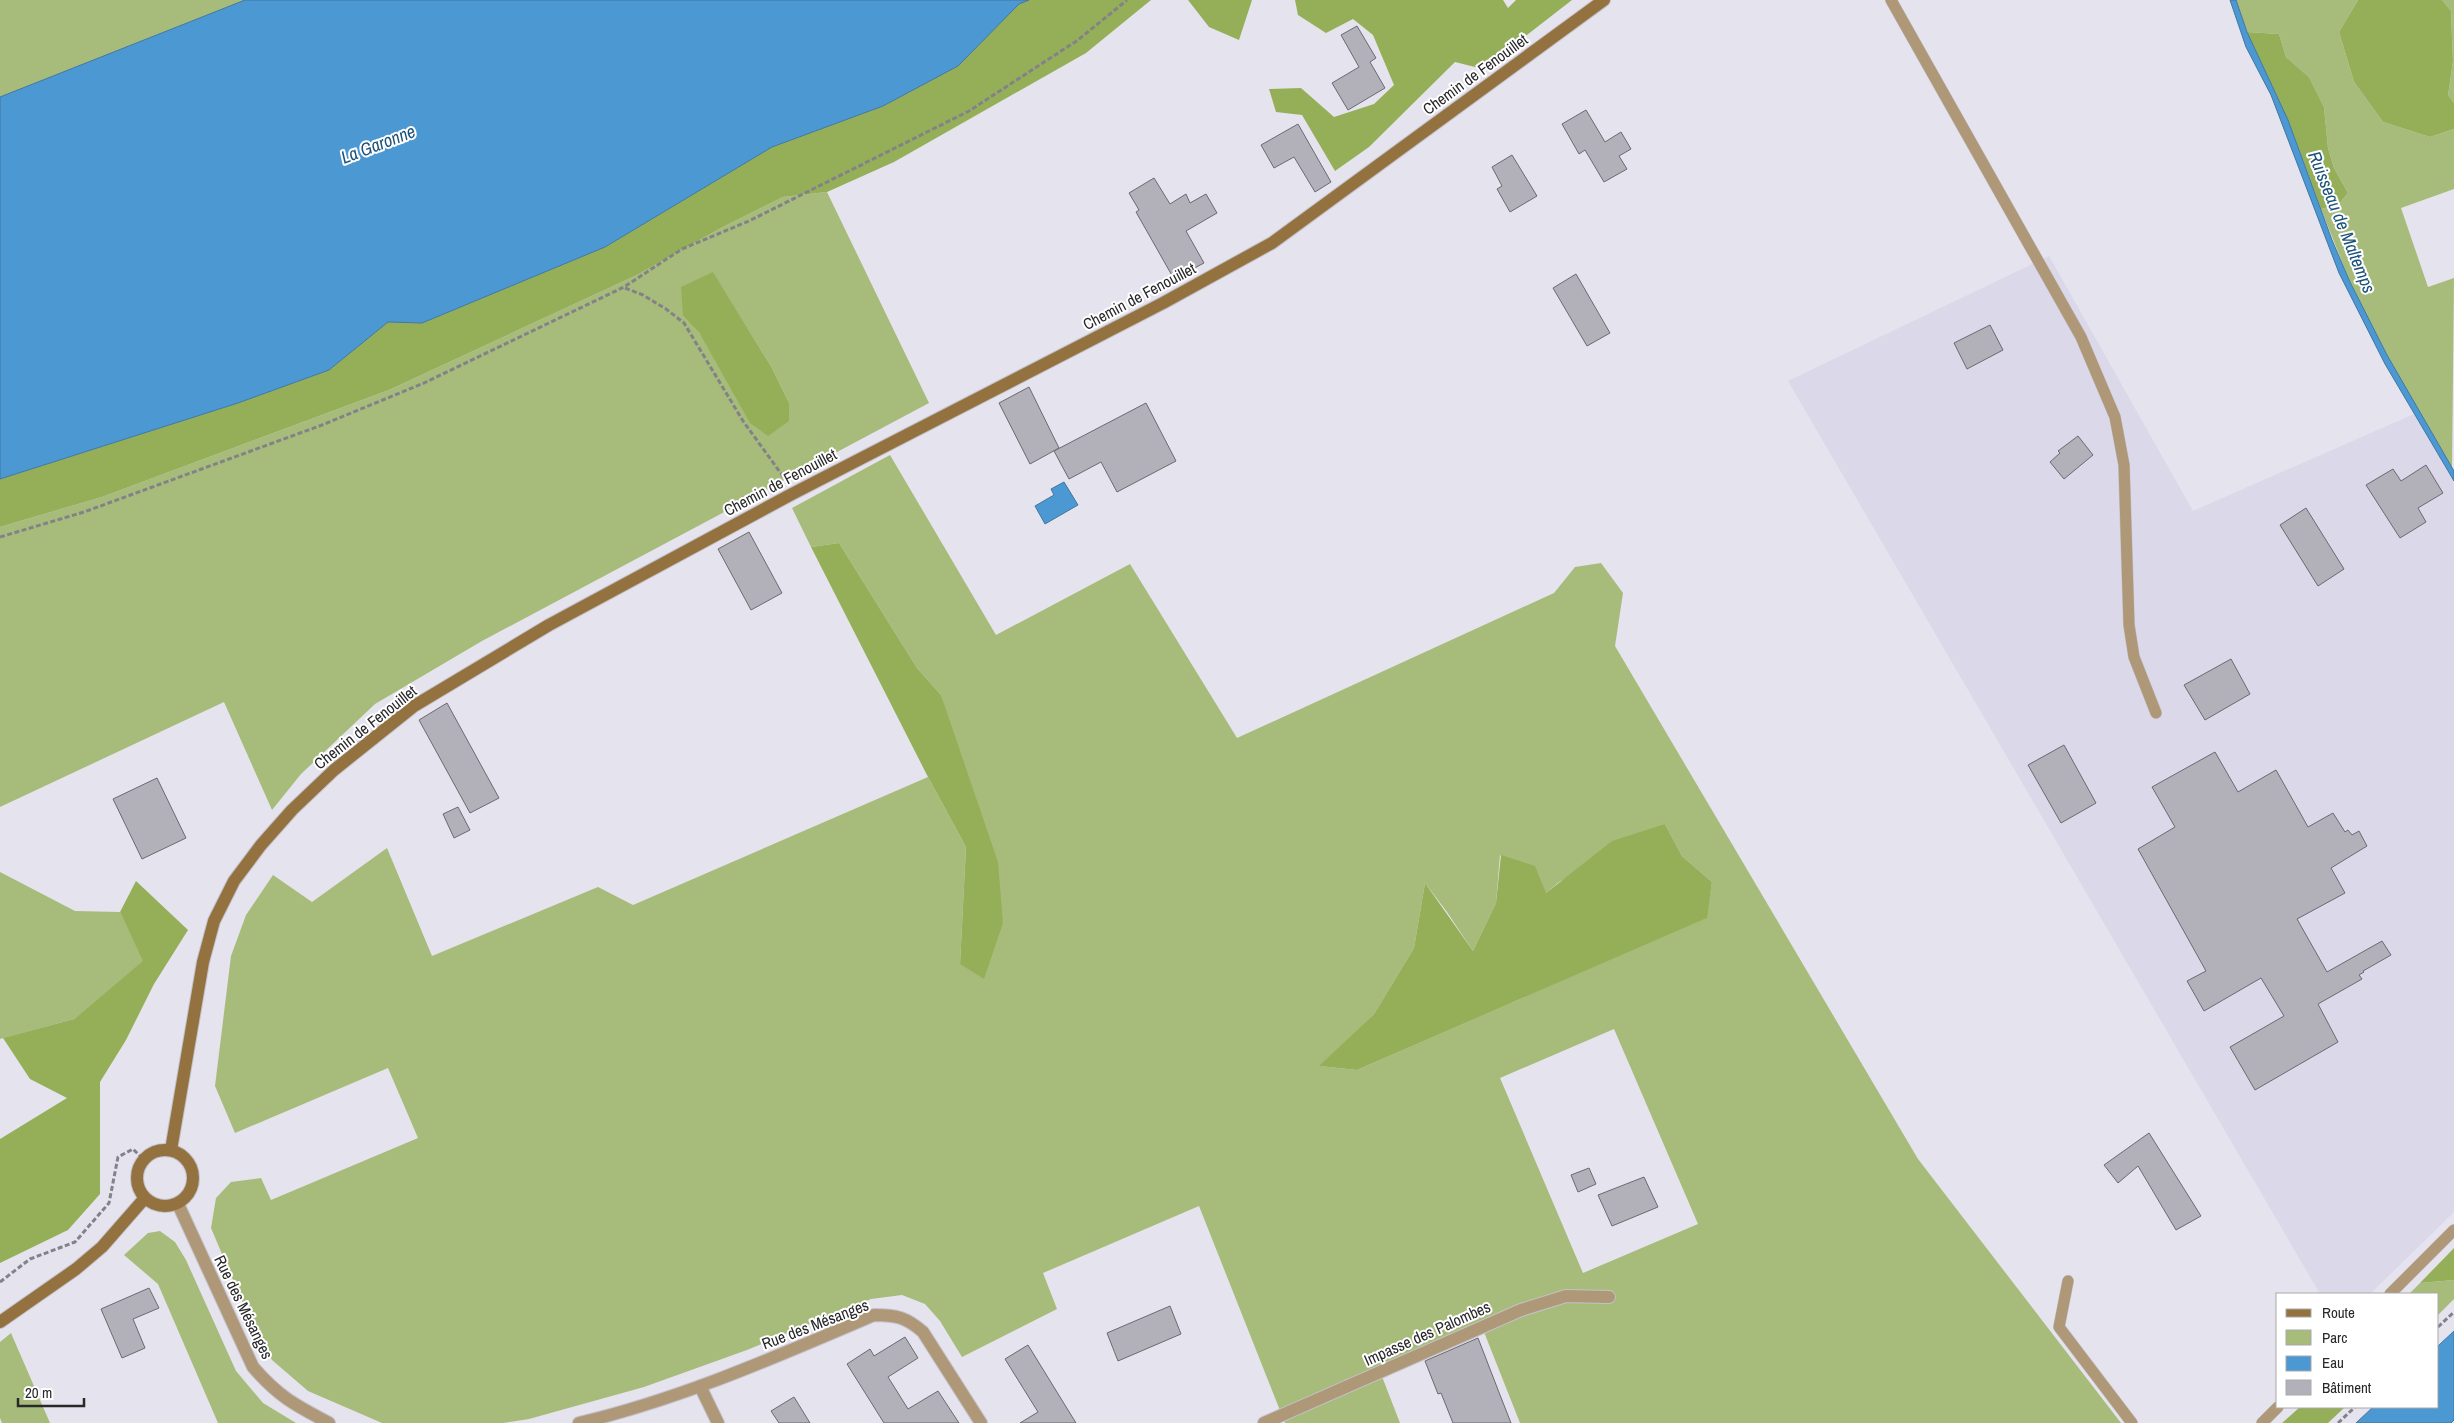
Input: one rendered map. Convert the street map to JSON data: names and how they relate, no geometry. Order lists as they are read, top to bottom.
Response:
{
  "streets": {
    "street": ["Chemin de Fenouillet", "Rue des Mésanges", "Impasse des Palombes"]
  },
  "crossings": [
    ["Chemin de Fenouillet", "Rue des Mésanges"]
  ],
  "water": ["La Garonne", "Ruisseau de Maltemps"],
  "legend": [
    "Route",
    "Parc",
    "Eau",
    "Bâtiment"
  ],
  "scale_bar": "20 m"
}
